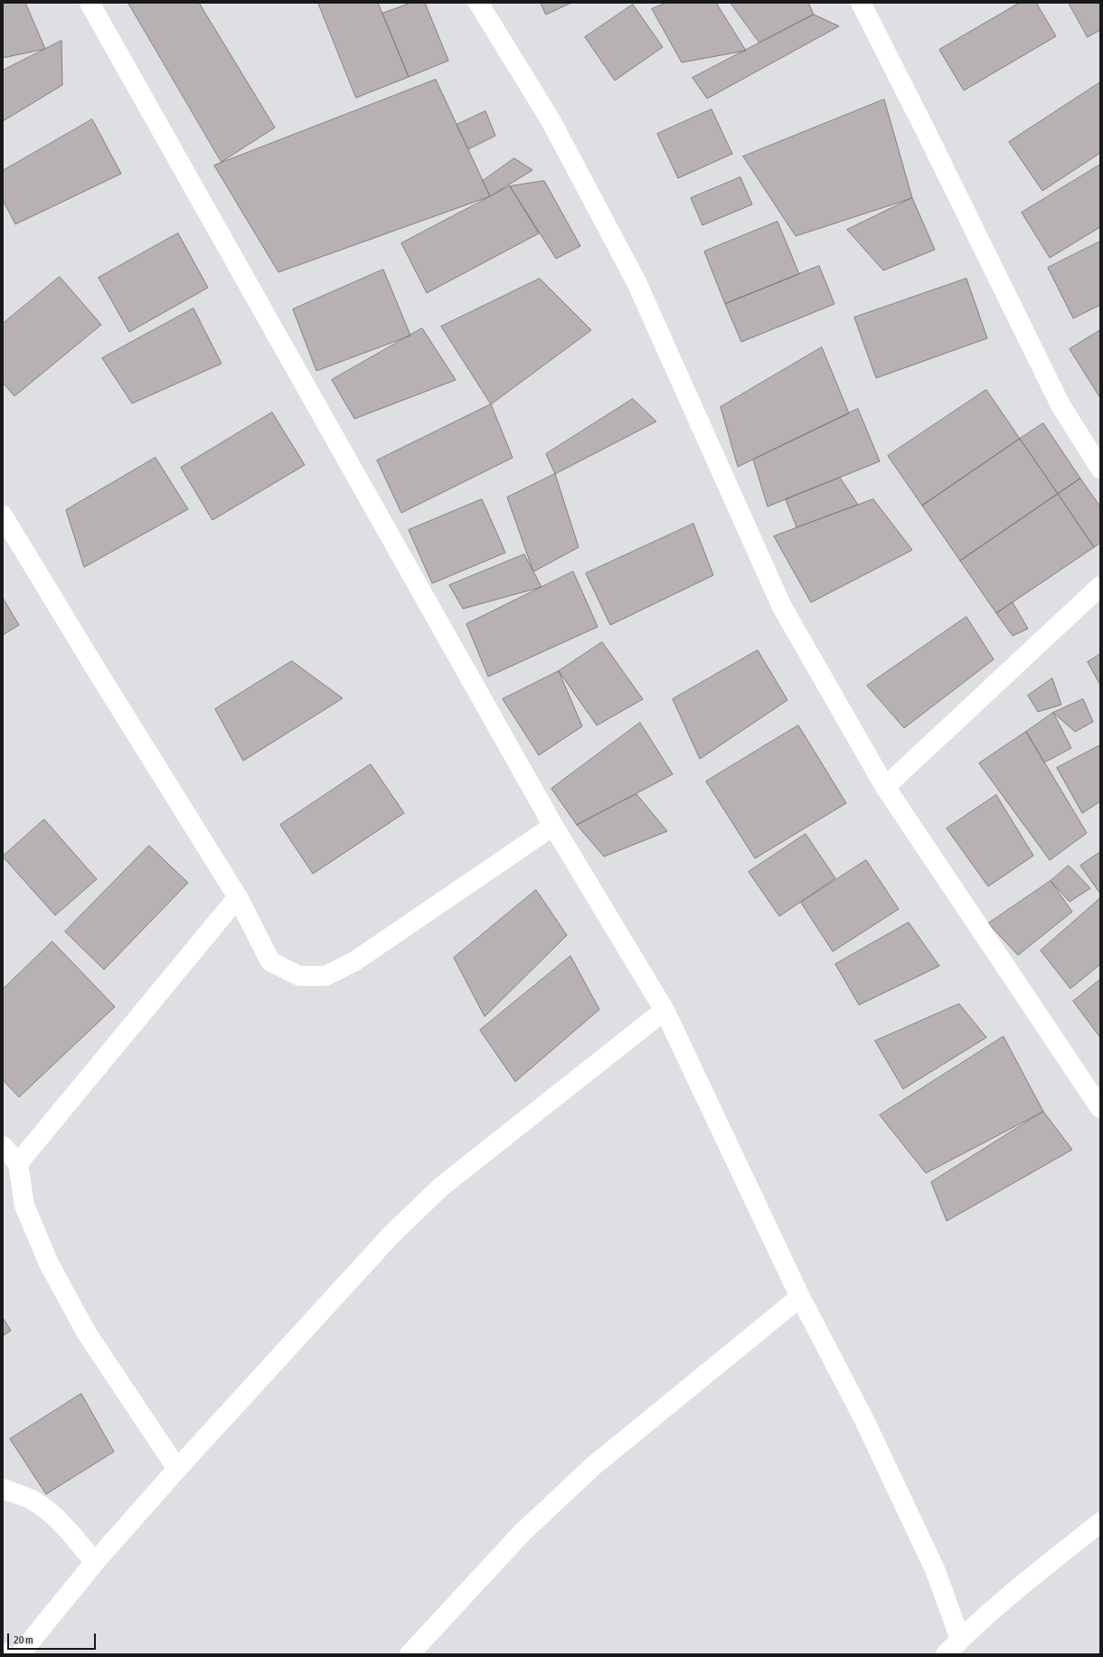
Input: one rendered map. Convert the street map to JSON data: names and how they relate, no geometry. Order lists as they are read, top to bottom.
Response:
{
  "scale_bar": "20 m"
}
